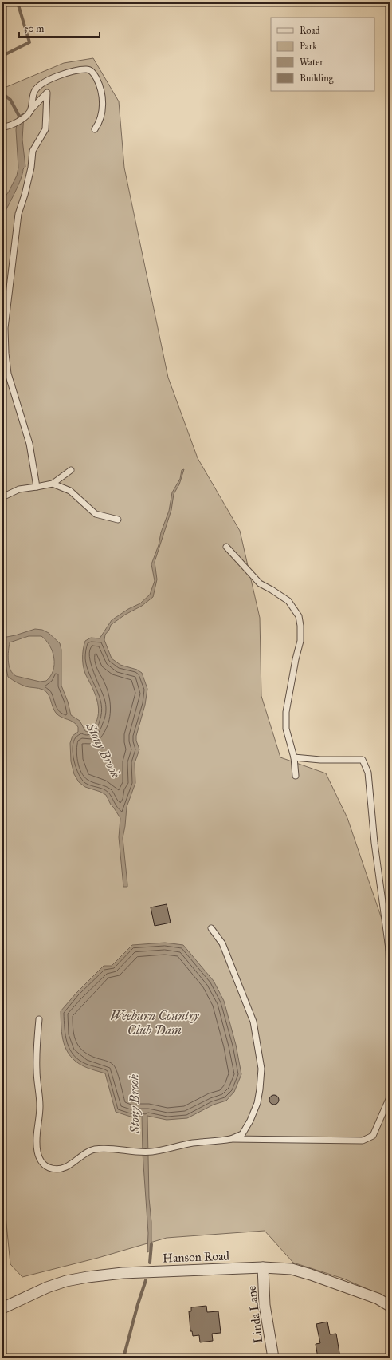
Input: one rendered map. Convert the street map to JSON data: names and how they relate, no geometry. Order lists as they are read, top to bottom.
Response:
{
  "streets": {
    "street": ["Hanson Road", "Linda Lane"]
  },
  "crossings": [
    ["Hanson Road", "Linda Lane"]
  ],
  "water": ["Stony Brook", "Weeburn Country Club Dam"],
  "legend": [
    "Road",
    "Park",
    "Water",
    "Building"
  ],
  "scale_bar": "50 m"
}
